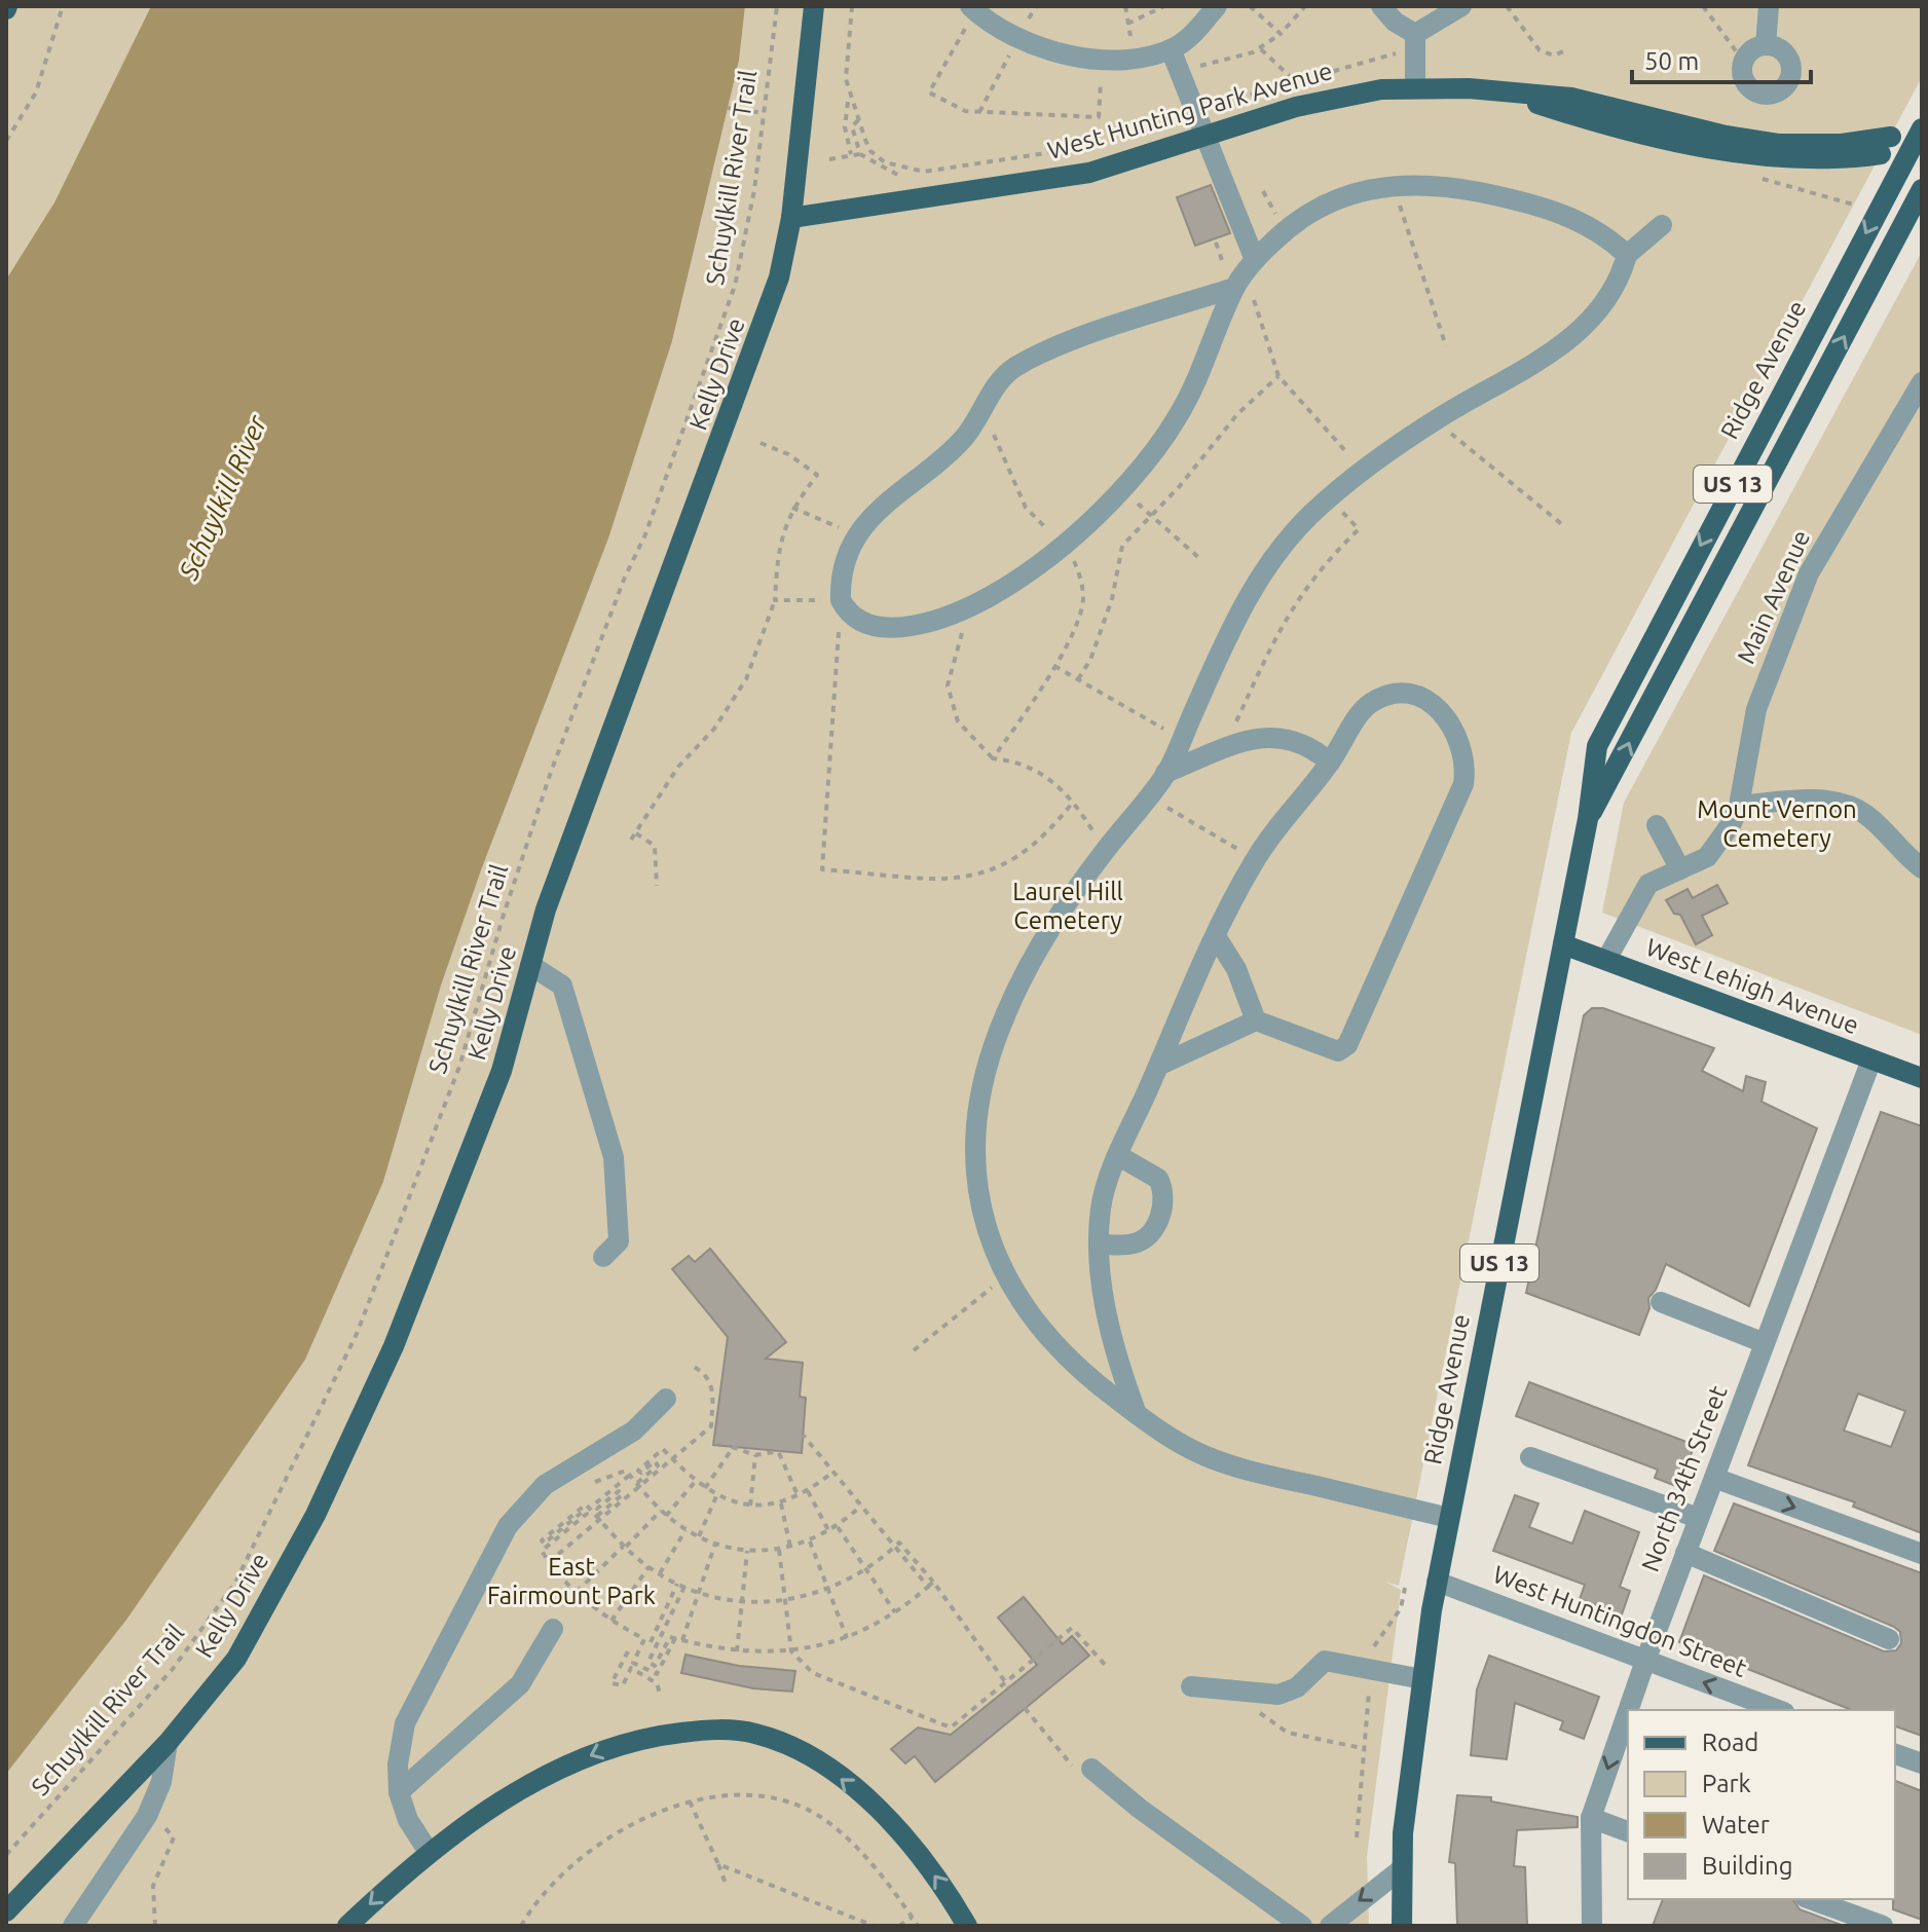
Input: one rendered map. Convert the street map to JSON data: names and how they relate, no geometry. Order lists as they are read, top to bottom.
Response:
{
  "streets": {
    "main road": [
      "West Hunting Park Avenue",
      "Ridge Avenue",
      "Kelly Drive",
      "US 13",
      "West Lehigh Avenue"
    ],
    "street": ["Main Avenue", "North 34th Street", "West Huntingdon Street"],
    "path": ["Schuylkill River Trail"]
  },
  "crossings": [
    ["West Hunting Park Avenue", "Kelly Drive"],
    ["Ridge Avenue", "West Lehigh Avenue"],
    ["Ridge Avenue", "West Huntingdon Street"],
    ["Main Avenue", "West Lehigh Avenue"],
    ["West Lehigh Avenue", "North 34th Street"],
    ["North 34th Street", "West Huntingdon Street"]
  ],
  "water": ["Schuylkill River"],
  "parks": ["Mount Vernon Cemetery", "Laurel Hill Cemetery", "East Fairmount Park"],
  "legend": [
    "Road",
    "Park",
    "Water",
    "Building"
  ],
  "scale_bar": "50 m"
}
